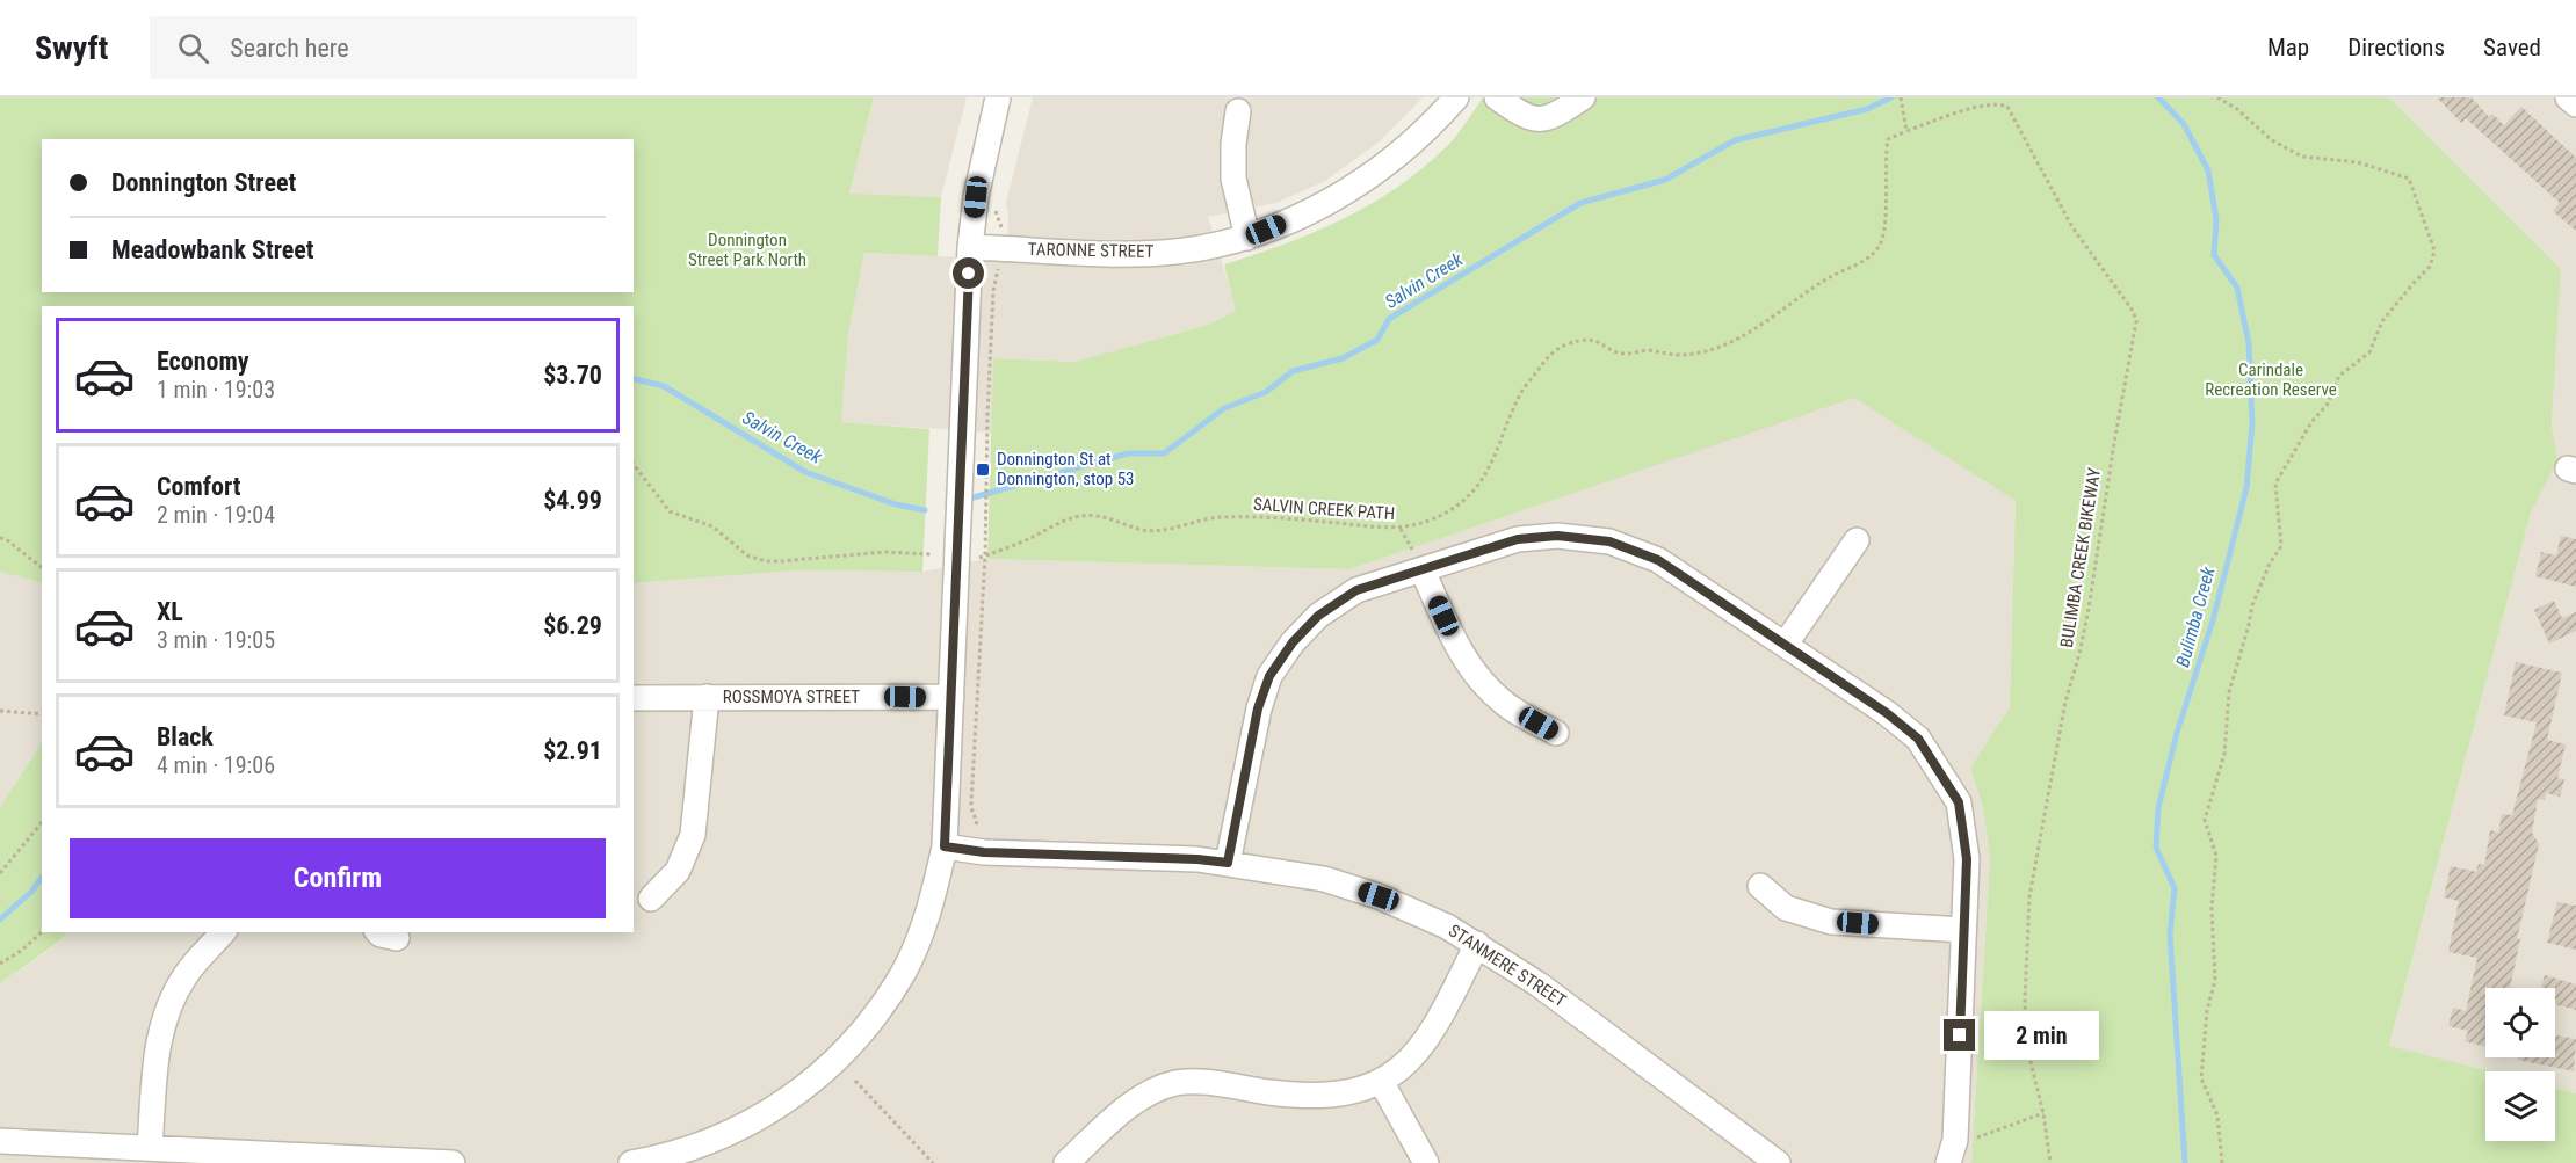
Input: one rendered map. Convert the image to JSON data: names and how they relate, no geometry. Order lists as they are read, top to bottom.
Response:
{
  "streets": {
    "street": ["TARONNE STREET", "ROSSMOYA STREET", "STANMERE STREET"],
    "path": ["SALVIN CREEK PATH", "BULIMBA CREEK BIKEWAY"]
  },
  "crossings": [
    ["SALVIN CREEK PATH", "BULIMBA CREEK BIKEWAY"]
  ],
  "water": ["Salvin Creek", "Bulimba Creek"],
  "parks": ["Donnington Street Park North", "Carindale Recreation Reserve"],
  "places": {
    "transit": ["Donnington St at Donnington, stop 53"]
  },
  "page": {
    "header": "Swyft",
    "search": "Search here",
    "nav": ["Map", "Directions", "Saved"],
    "banner": ["Donnington Street", "Meadowbank Street"],
    "list": [
      {
        "name": "Economy",
        "note": "1 min · 19:03",
        "value": "$3.70"
      },
      {
        "name": "Comfort",
        "note": "2 min · 19:04",
        "value": "$4.99"
      },
      {
        "name": "XL",
        "note": "3 min · 19:05",
        "value": "$6.29"
      },
      {
        "name": "Black",
        "note": "4 min · 19:06",
        "value": "$2.91"
      }
    ],
    "buttons": "Confirm",
    "bubble": "2 min"
  }
}
